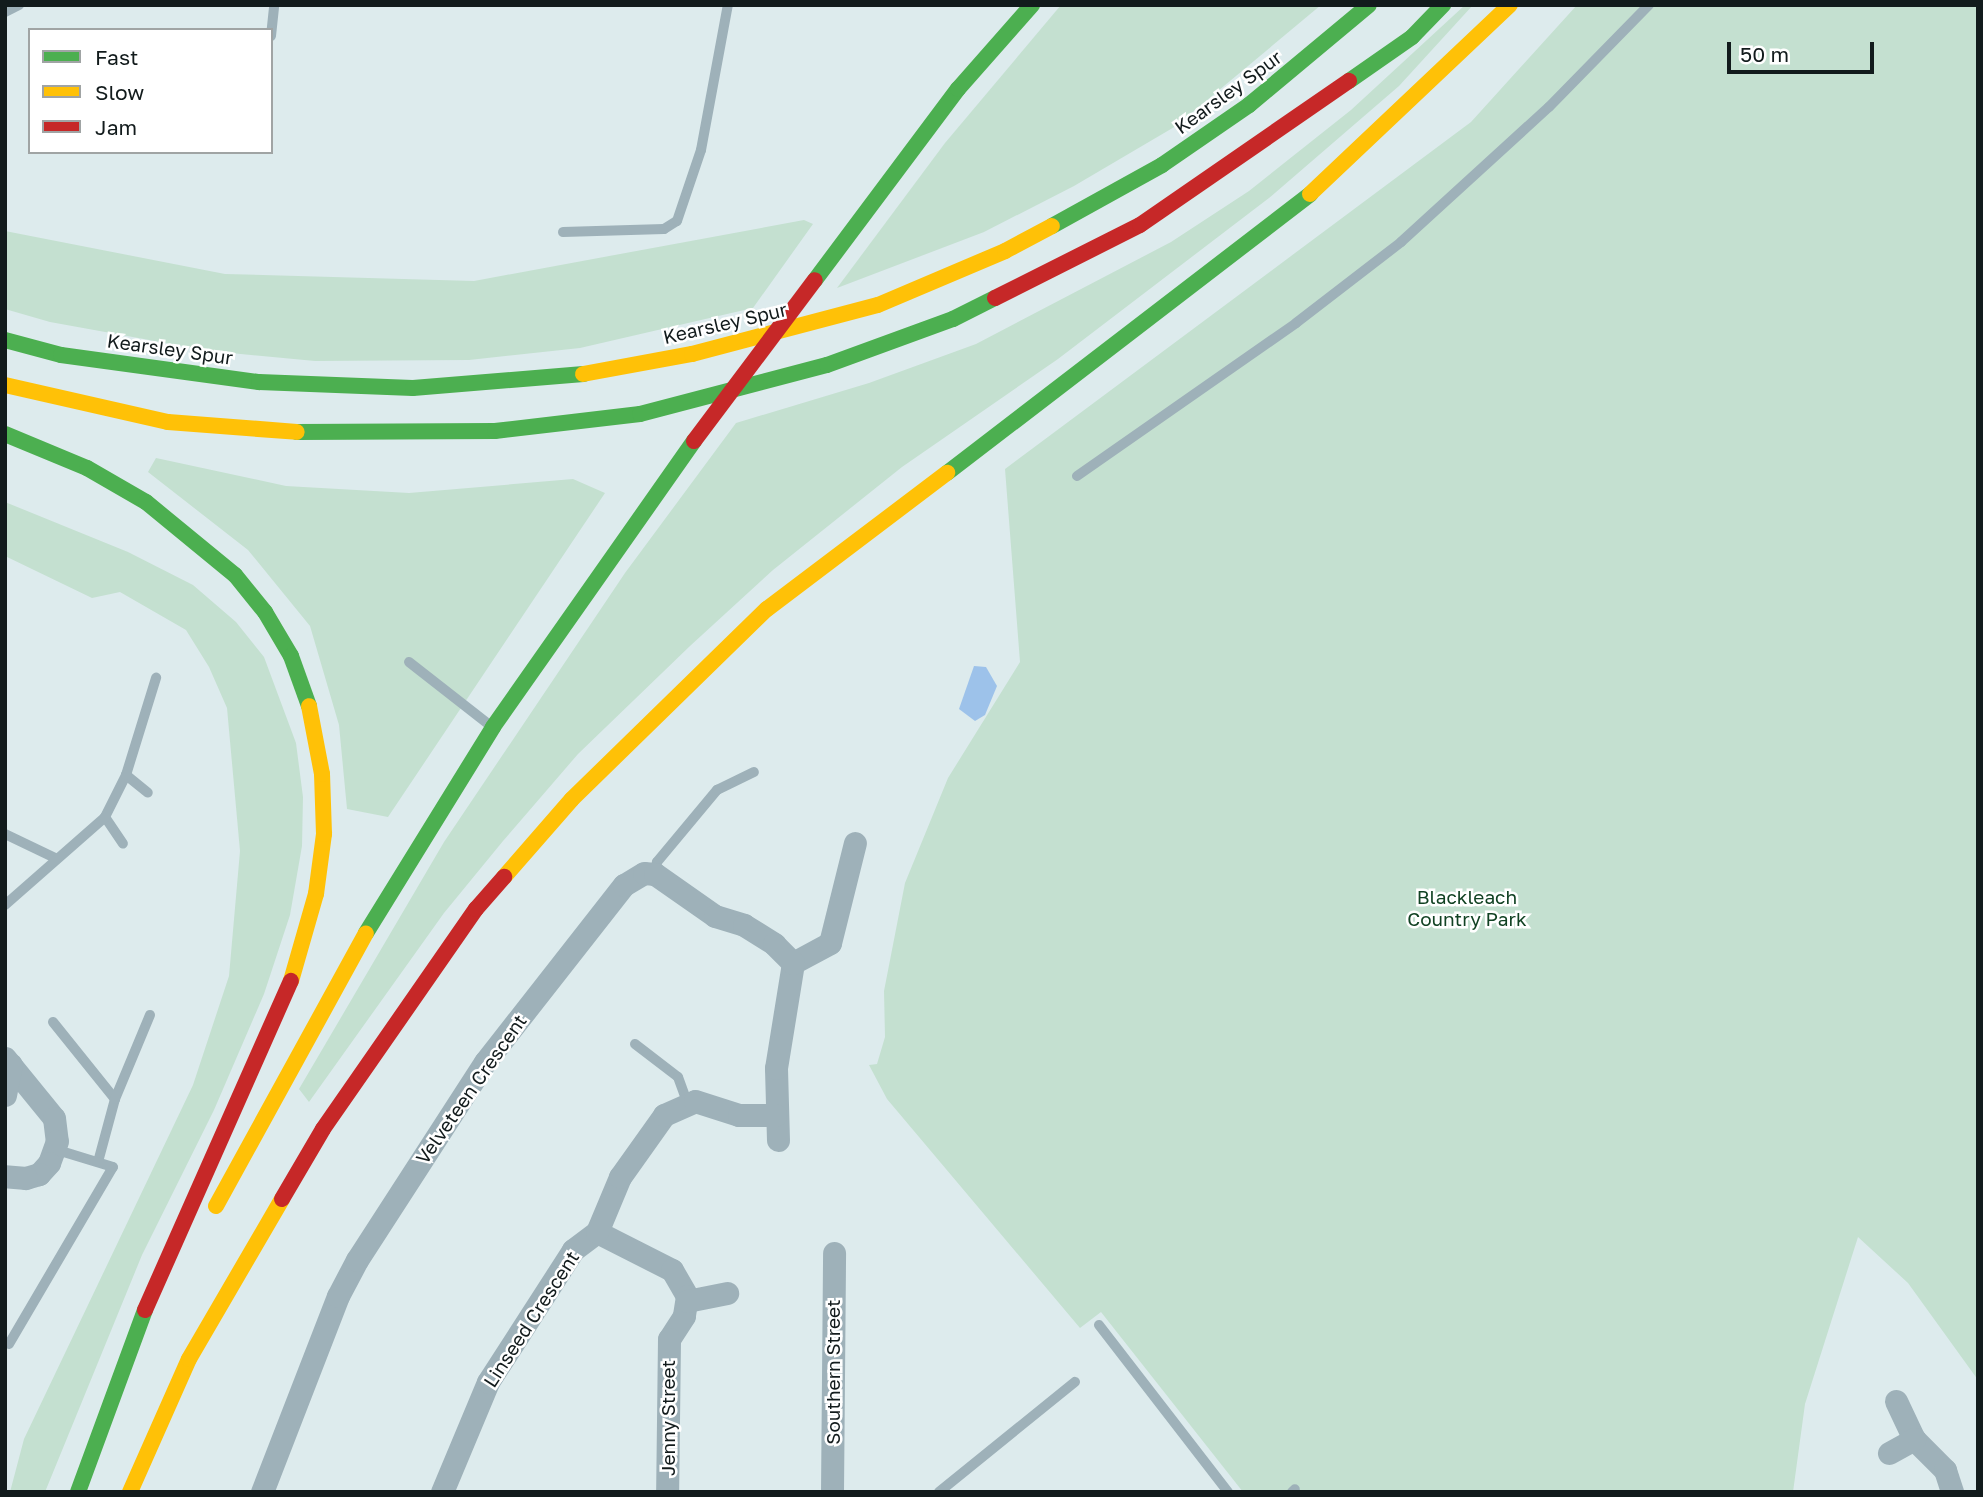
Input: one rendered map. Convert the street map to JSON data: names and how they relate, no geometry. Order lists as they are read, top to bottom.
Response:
{
  "streets": {
    "highway": ["Kearsley Spur"],
    "street": [
      "Velveteen Crescent",
      "Linseed Crescent",
      "Southern Street",
      "Jenny Street"
    ]
  },
  "parks": ["Blackleach Country Park"],
  "legend": ["Fast", "Slow", "Jam"],
  "scale_bar": "50 m"
}
